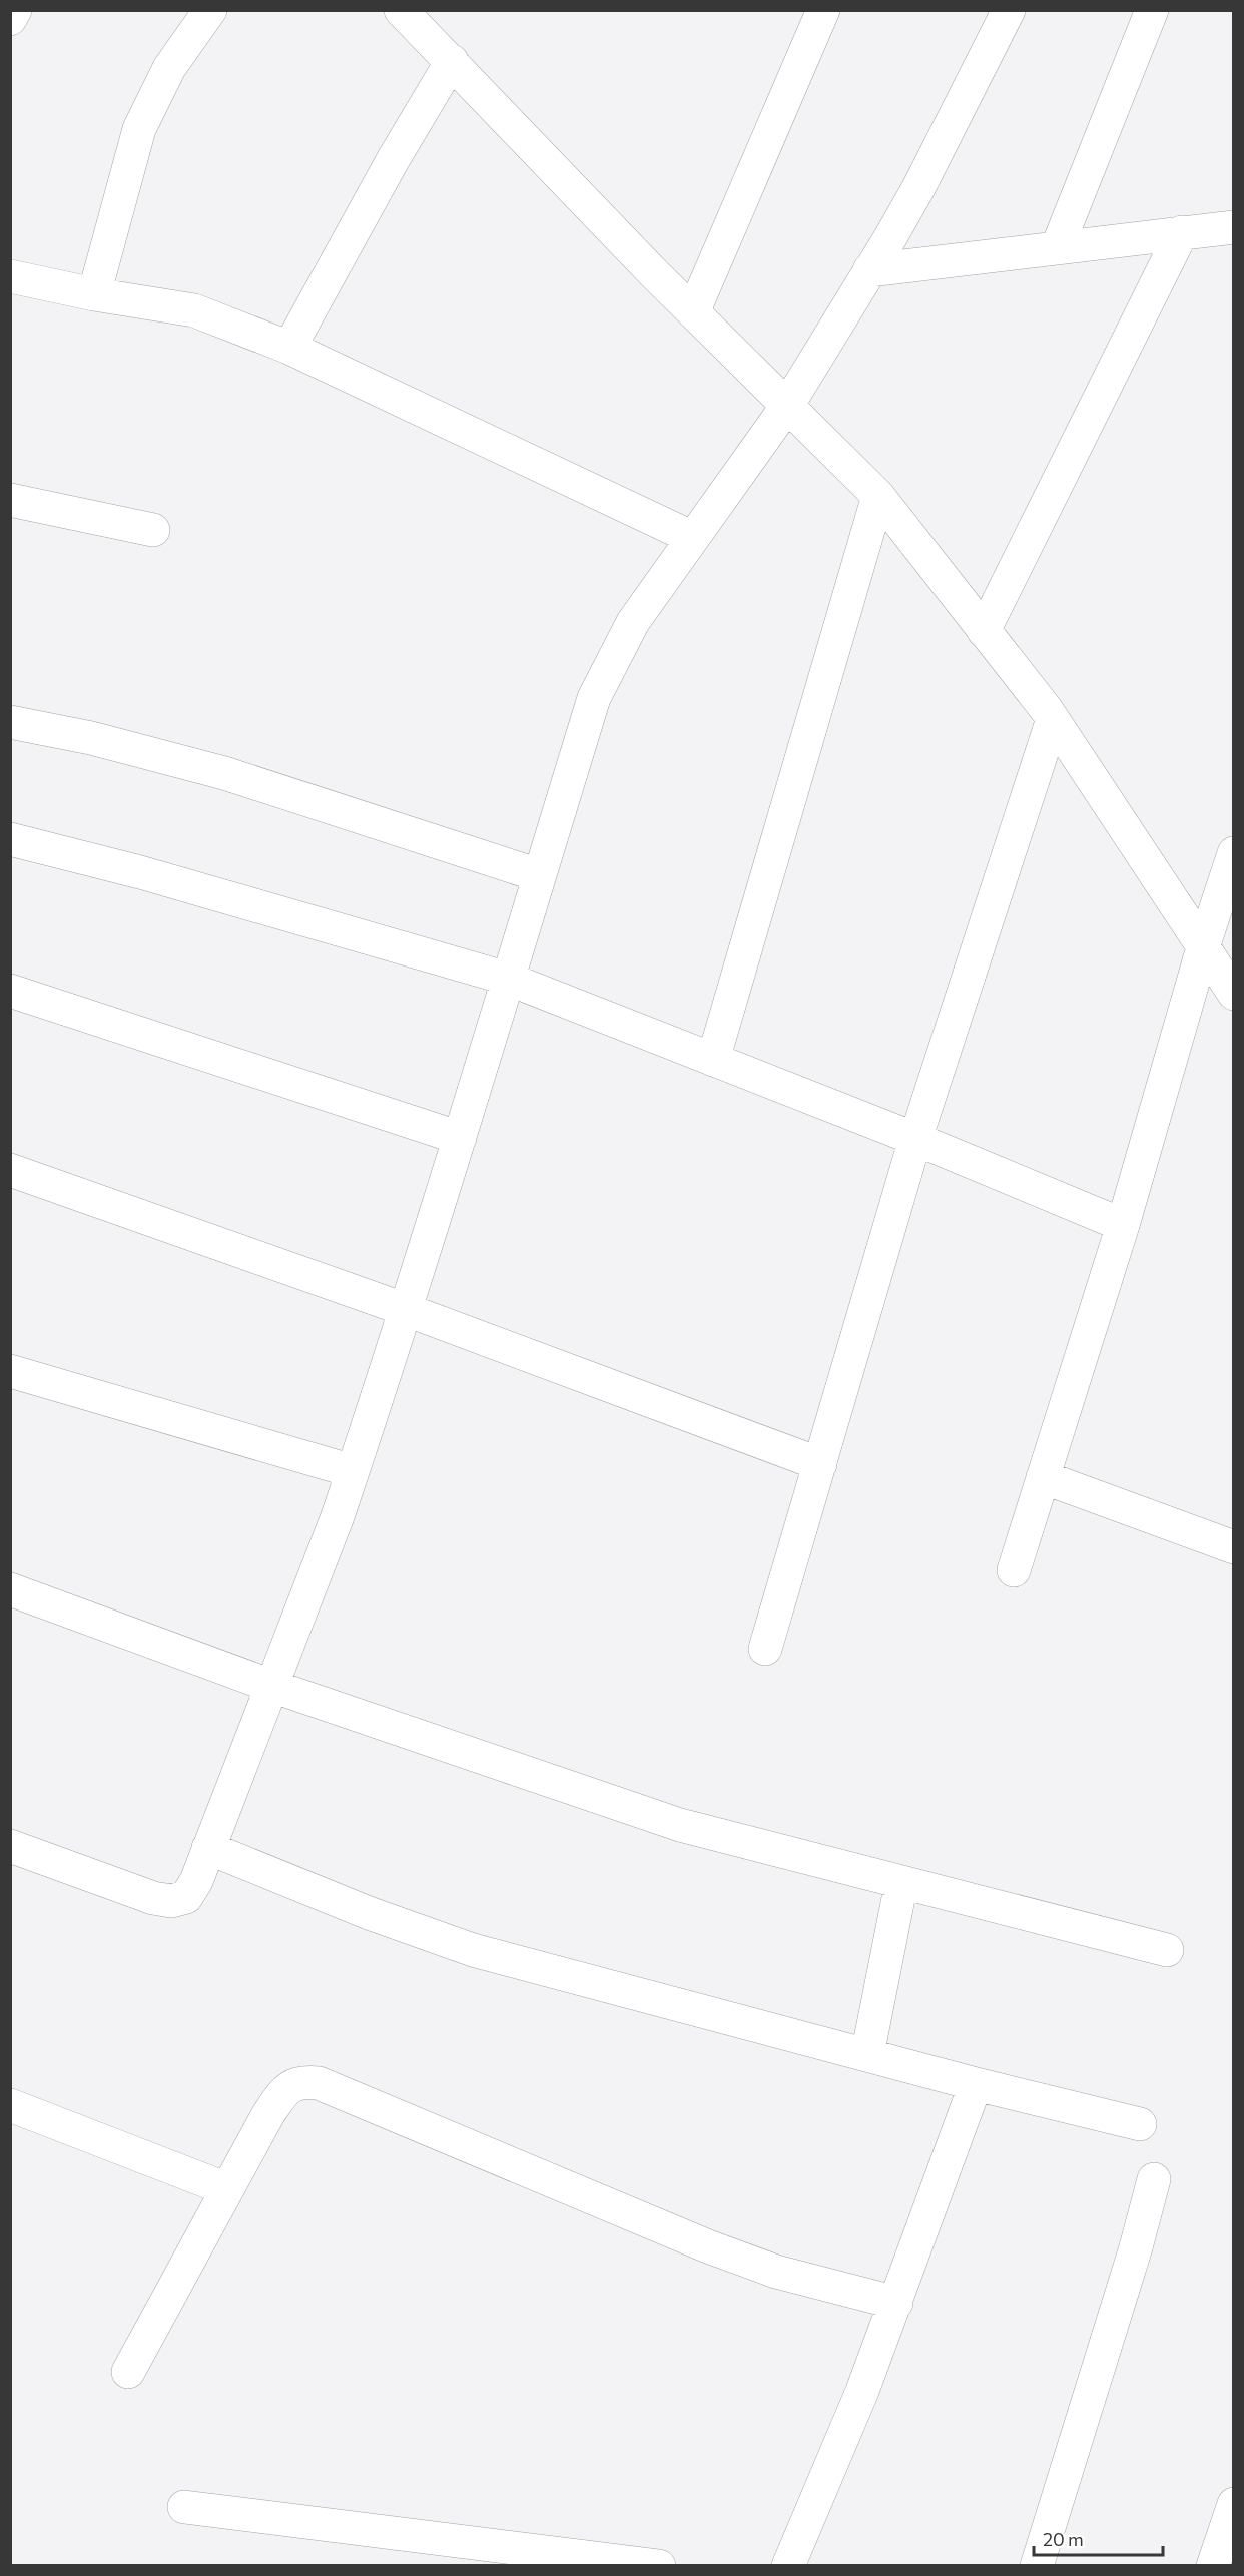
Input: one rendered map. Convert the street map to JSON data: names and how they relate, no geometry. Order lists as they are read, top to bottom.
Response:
{
  "scale_bar": "20 m"
}
